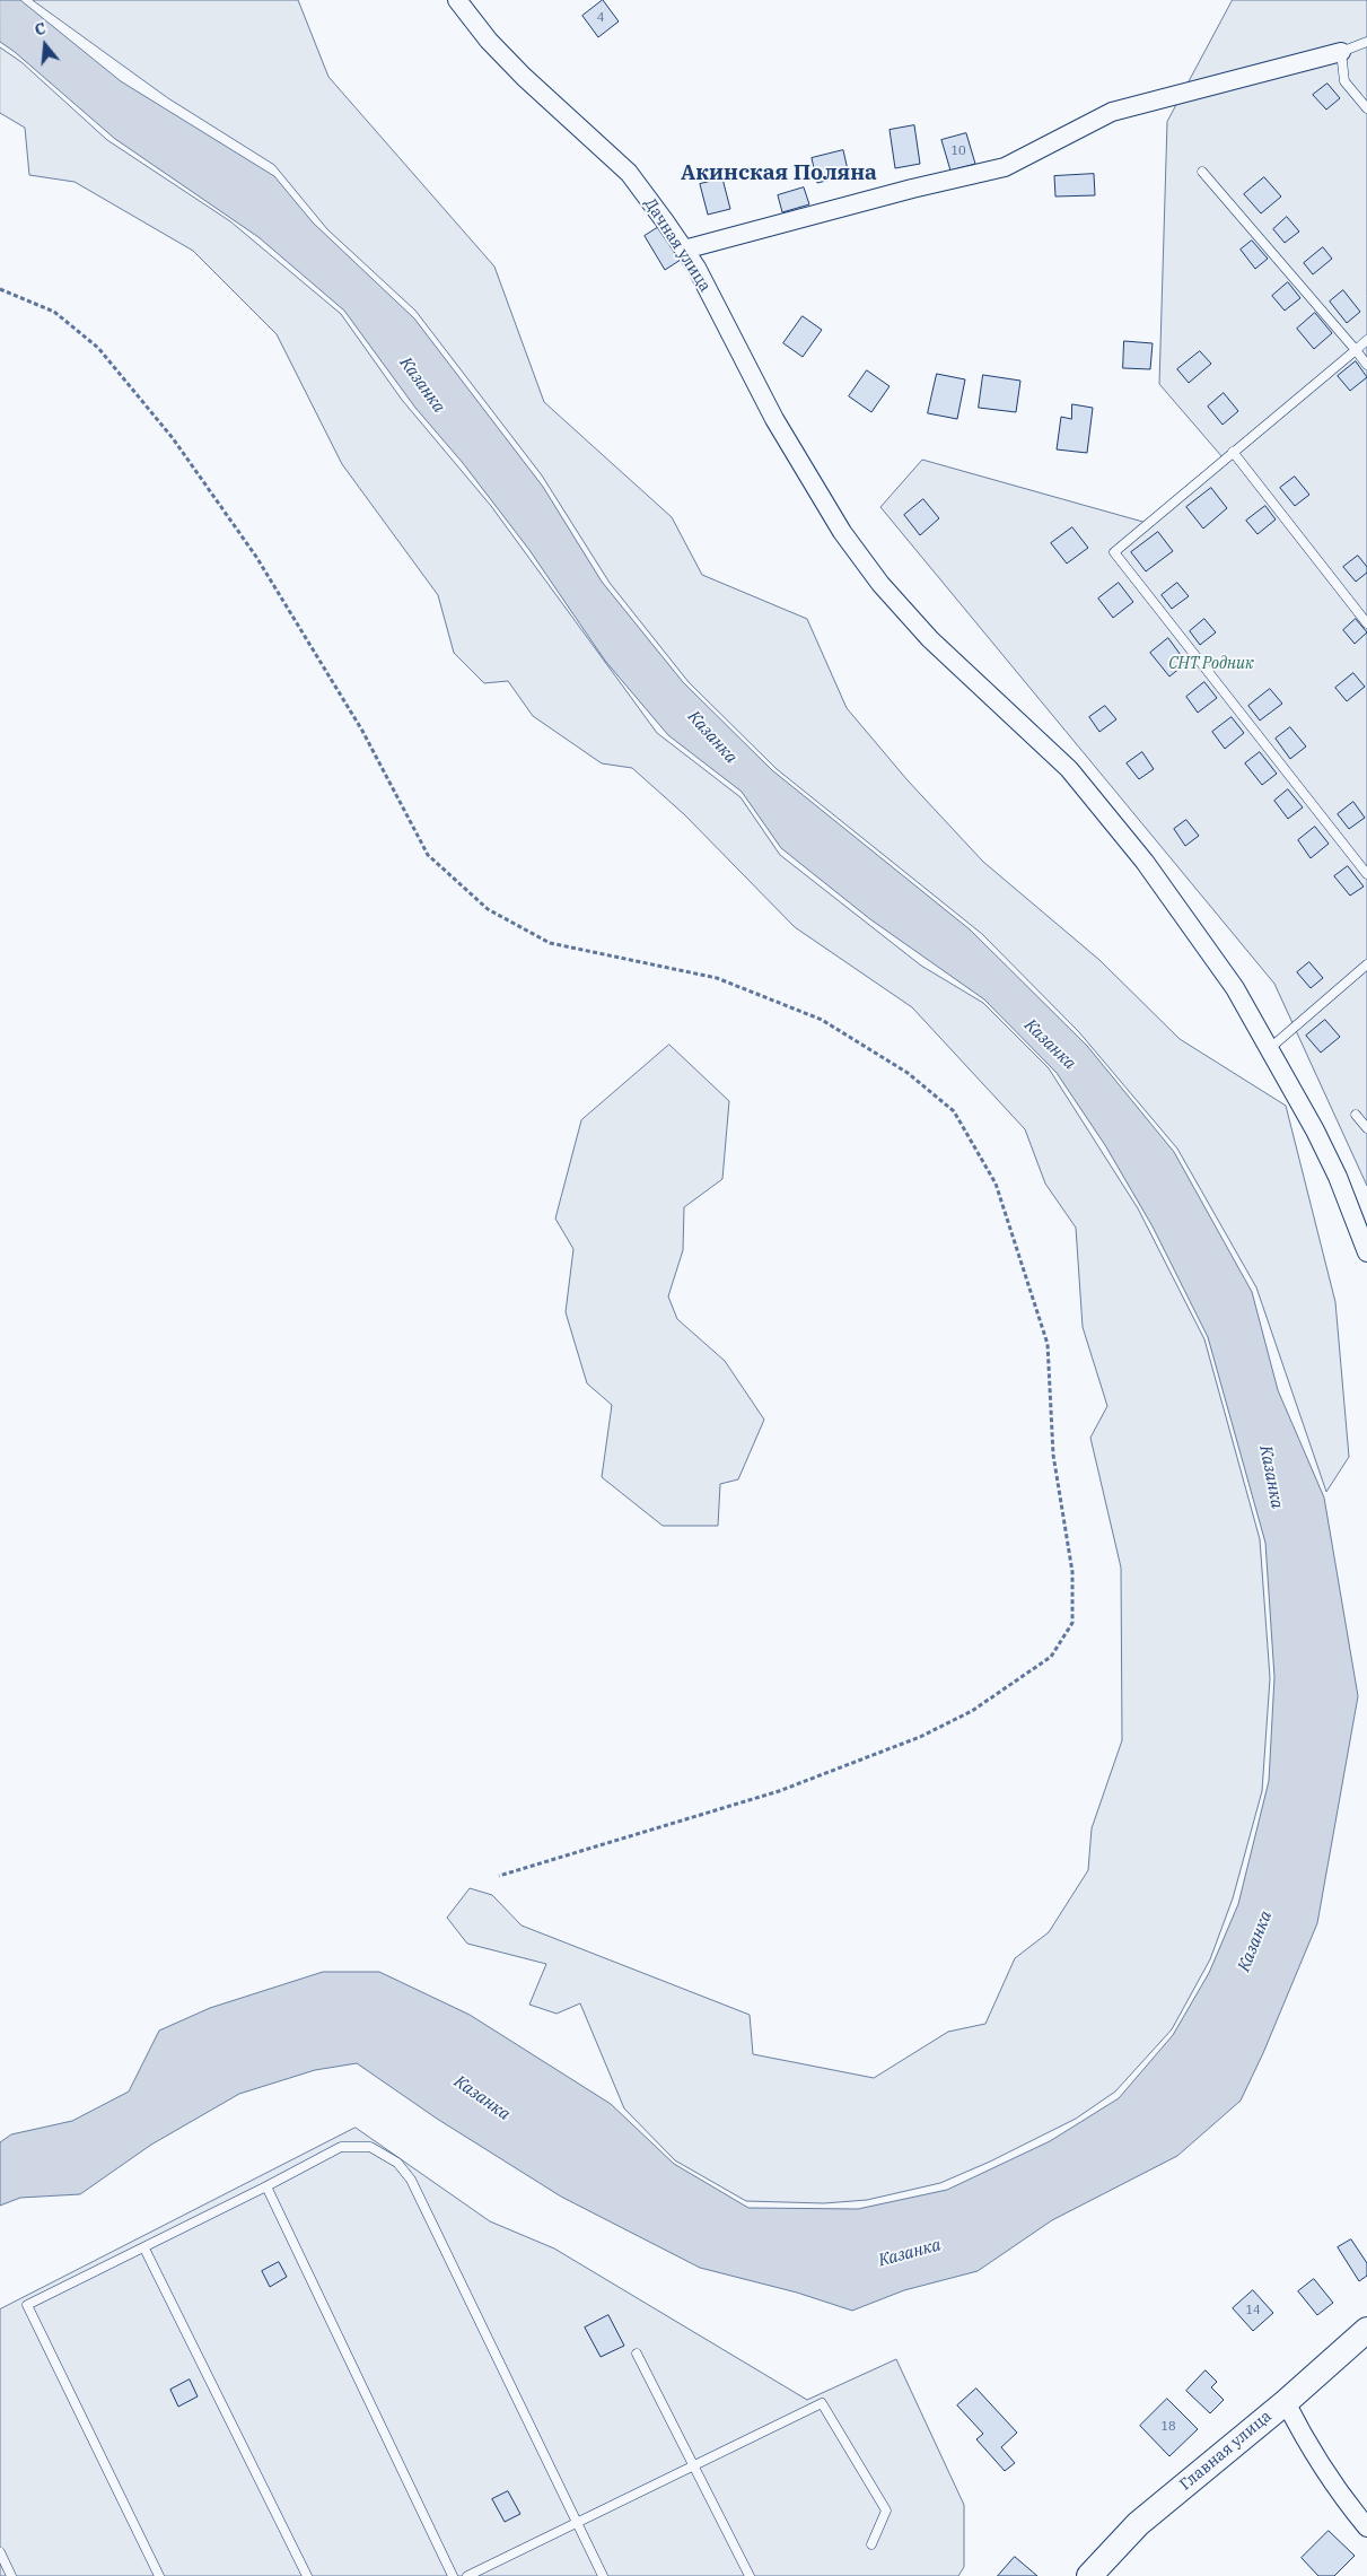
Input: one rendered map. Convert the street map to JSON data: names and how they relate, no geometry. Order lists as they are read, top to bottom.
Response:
{
  "streets": {
    "street": ["Дачная улица", "Главная улица"]
  },
  "districts": ["Акинская Поляна"],
  "water": ["Казанка"],
  "parks": ["СНТ Родник"],
  "house_numbers": [
    "4",
    "10",
    "14",
    "18"
  ],
  "north": "top"
}
